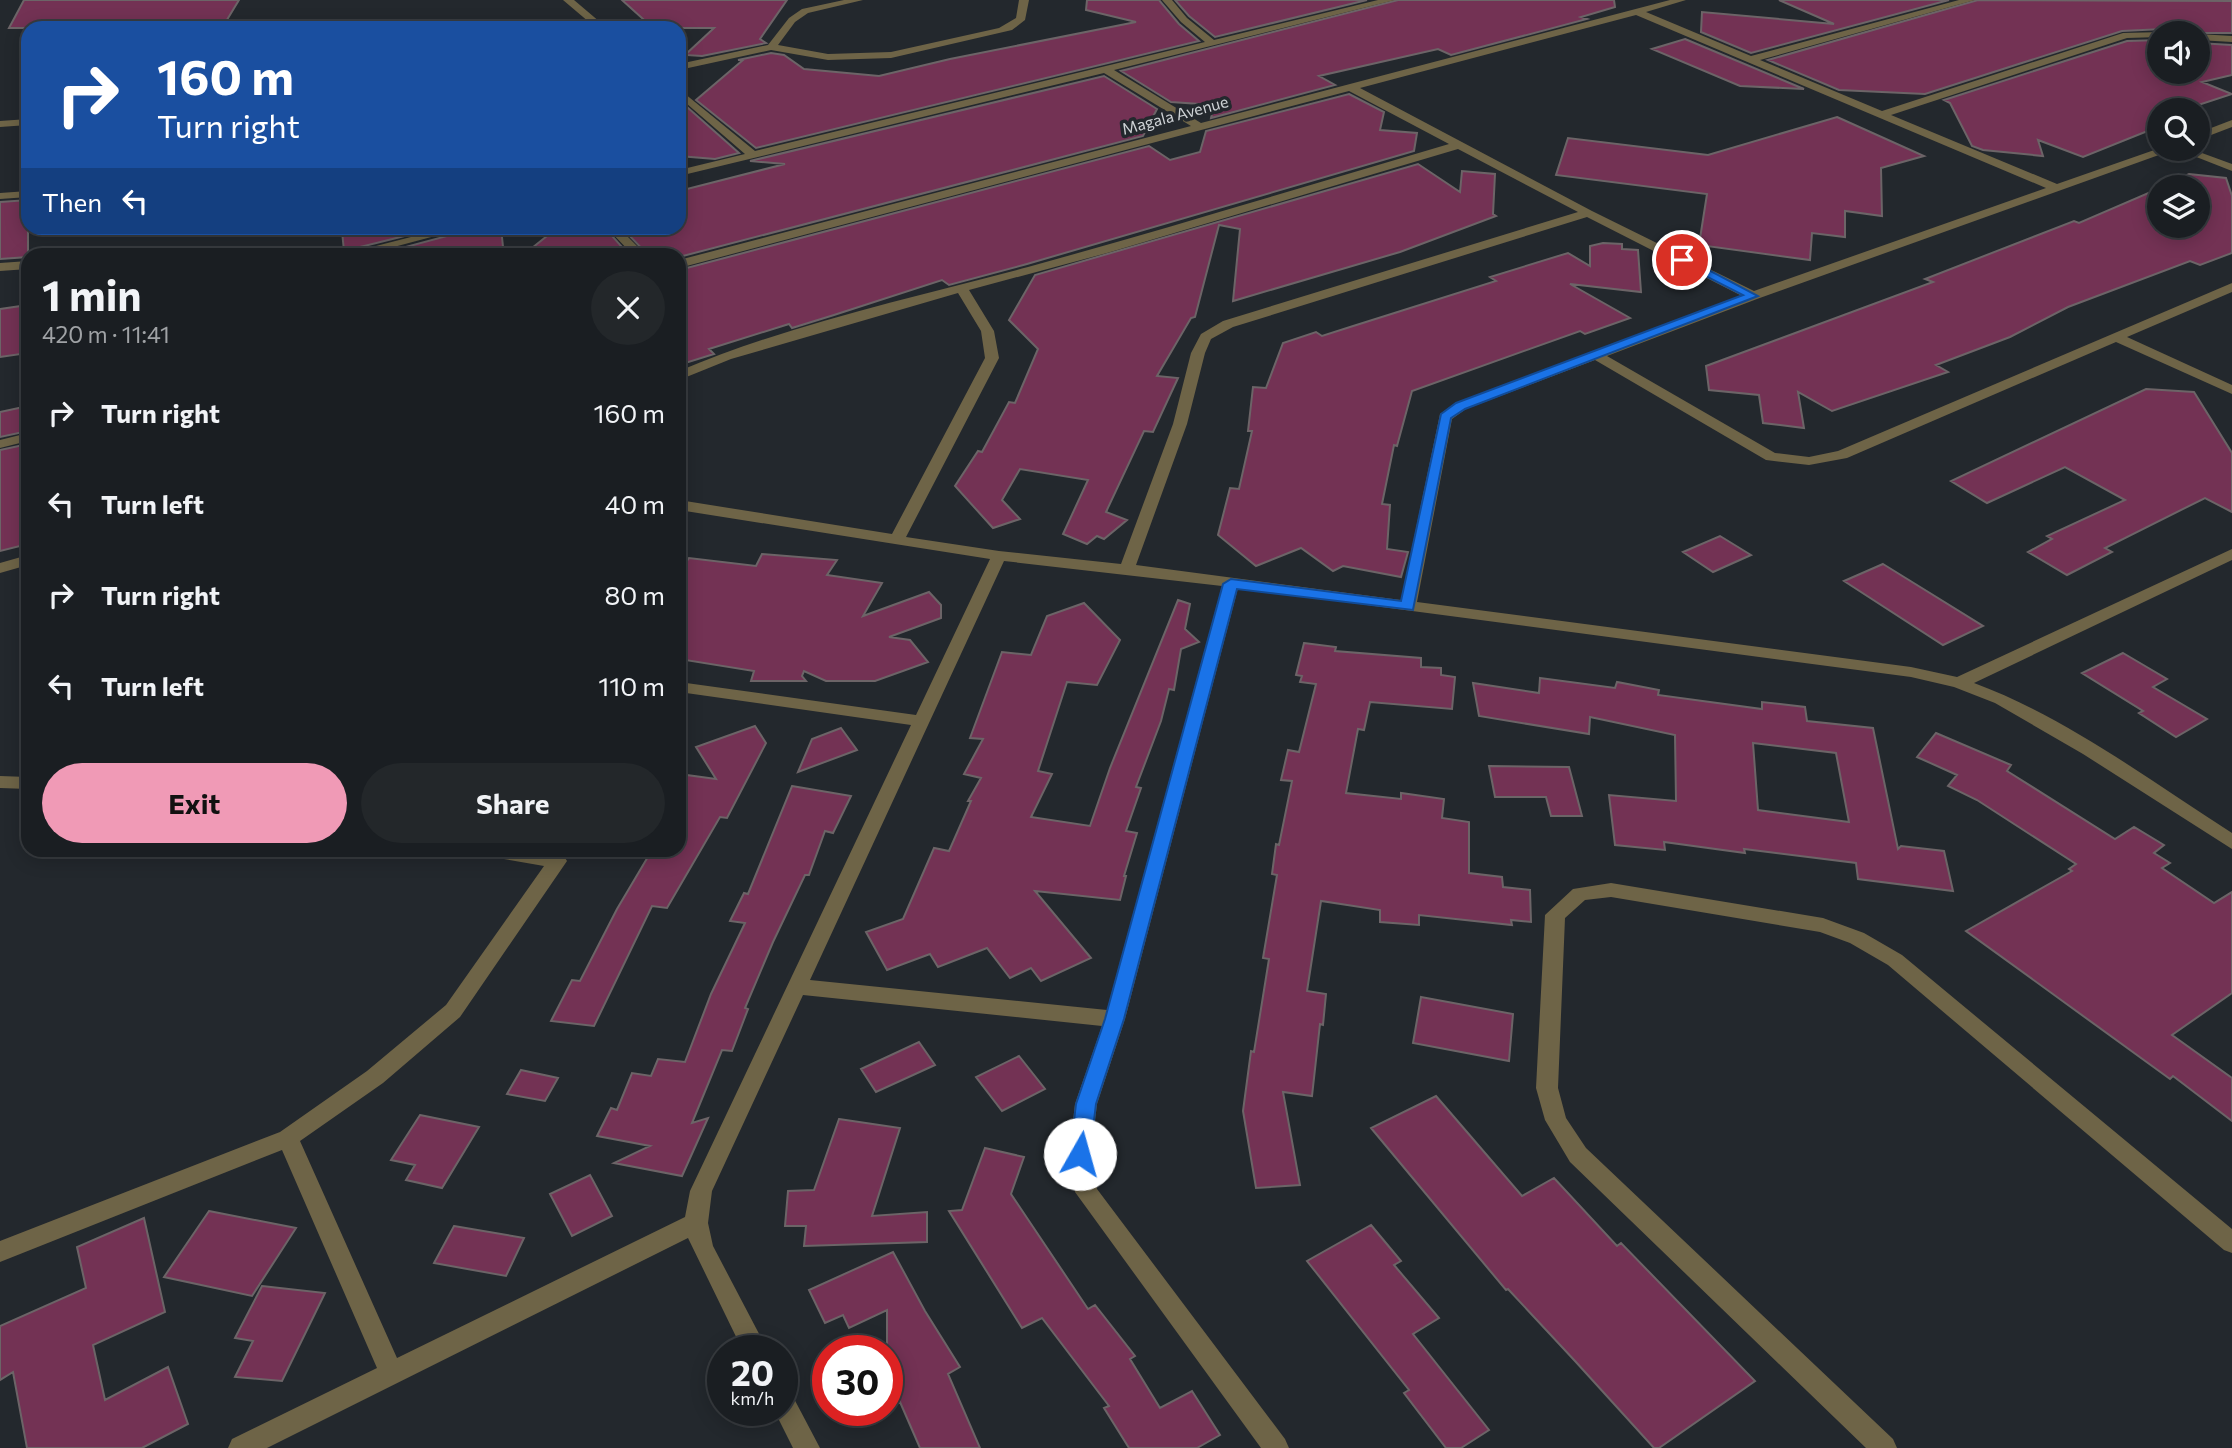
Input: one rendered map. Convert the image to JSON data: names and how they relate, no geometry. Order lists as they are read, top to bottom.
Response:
{
  "streets": {
    "street": ["Magala Avenue"]
  },
  "page": {
    "turn": ["160 m", "Turn right"],
    "then": "Then",
    "heading": ["1 min", "420 m · 11:41"],
    "list": [
      {
        "name": "Turn right",
        "value": "160 m"
      },
      {
        "name": "Turn left",
        "value": "40 m"
      },
      {
        "name": "Turn right",
        "value": "80 m"
      },
      {
        "name": "Turn left",
        "value": "110 m"
      }
    ],
    "buttons": ["Exit", "Share"],
    "speed": "20 km/h",
    "limit": "30"
  }
}
